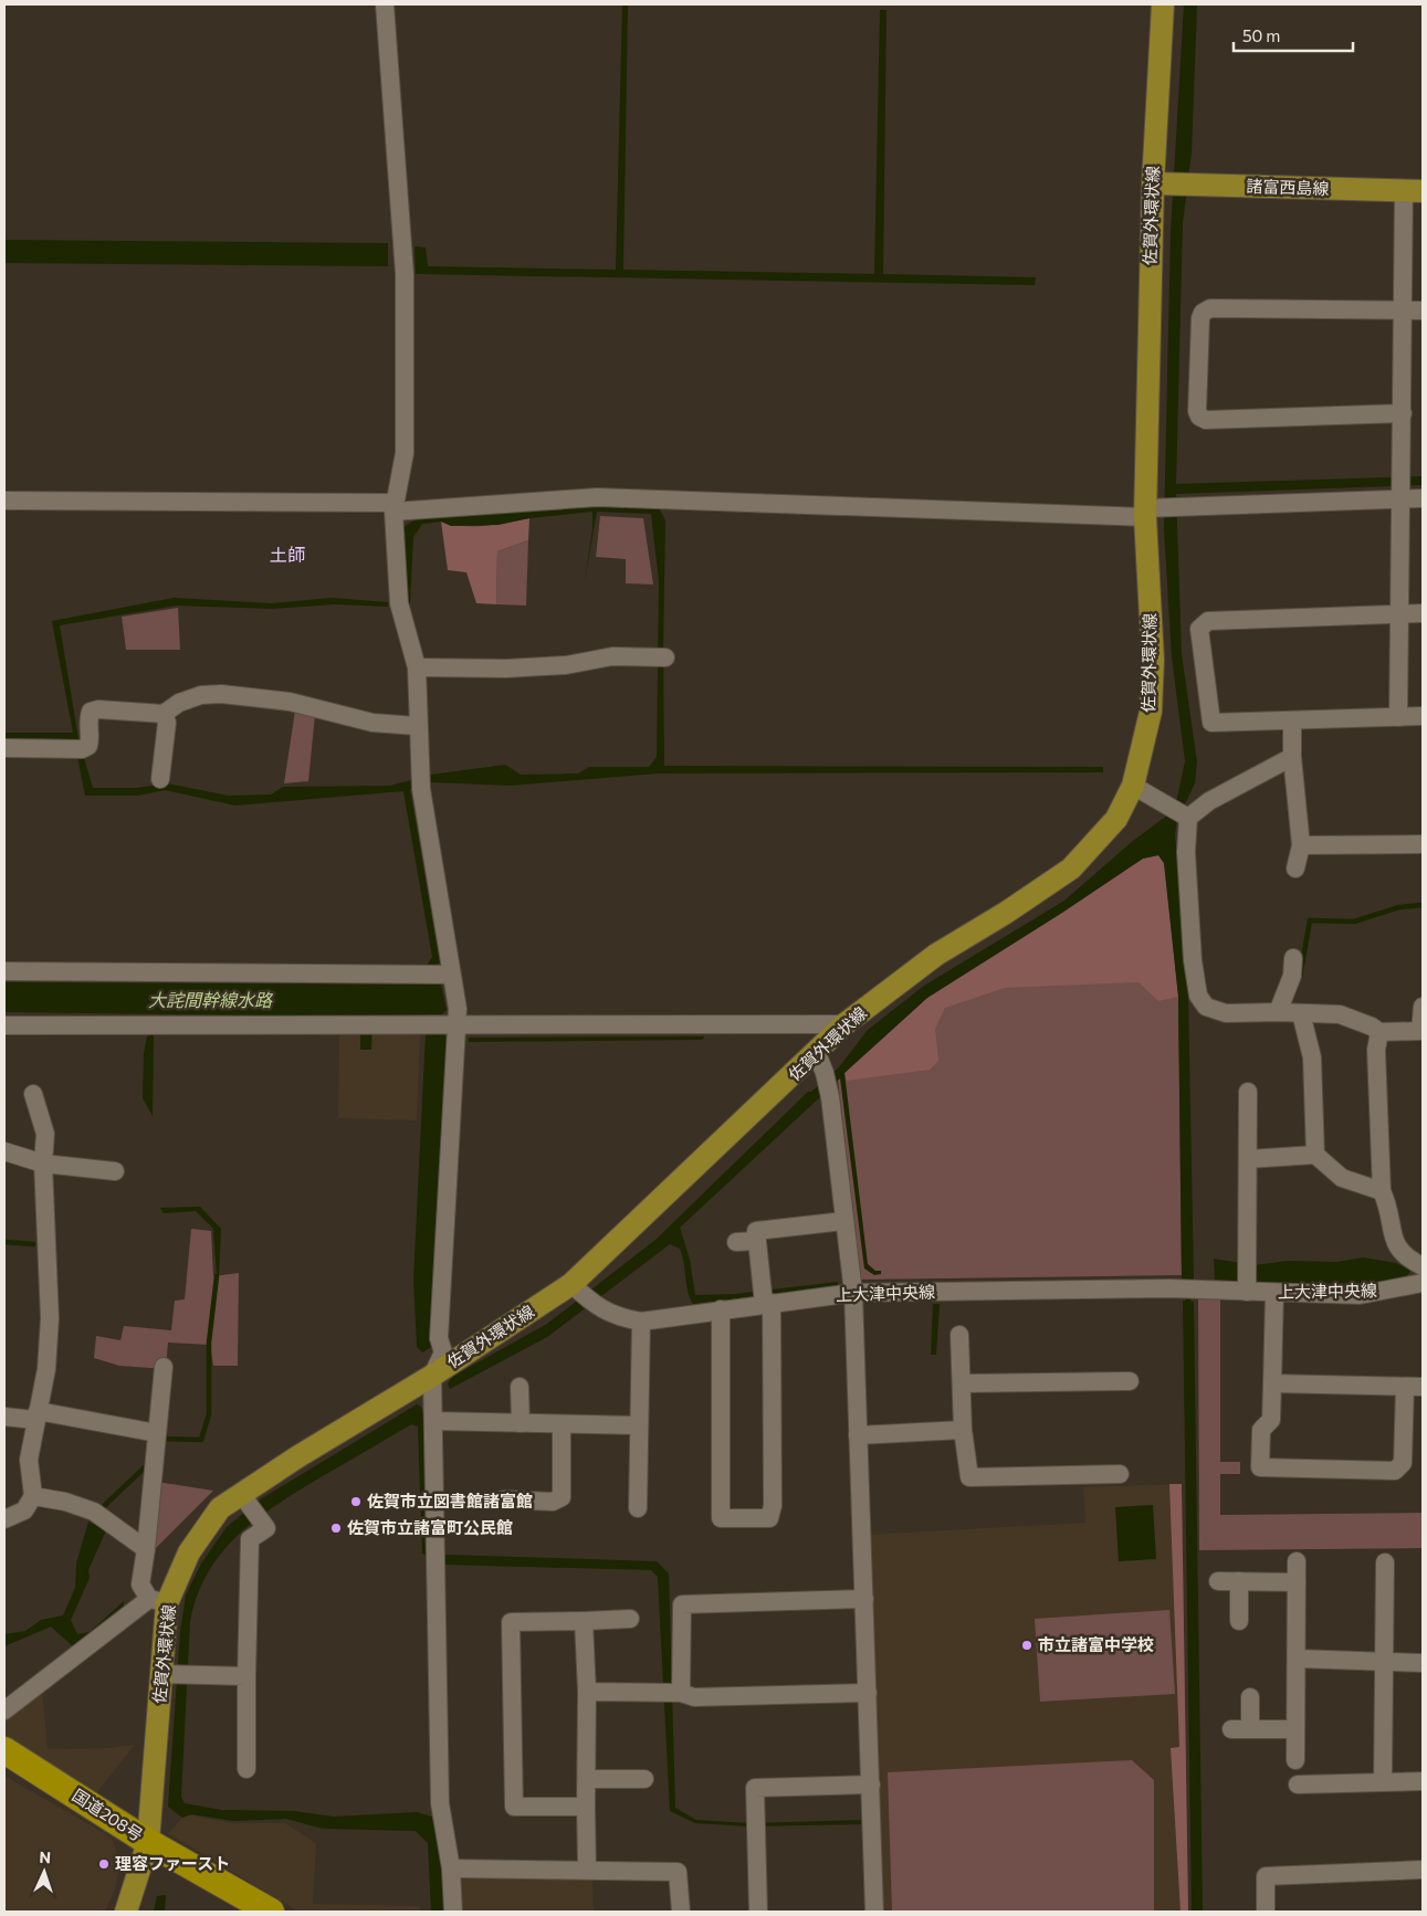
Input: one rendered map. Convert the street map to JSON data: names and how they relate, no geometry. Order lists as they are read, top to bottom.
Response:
{
  "streets": {
    "highway": ["国道208号"],
    "main road": ["諸富西島線", "佐賀外環状線"],
    "street": ["上大津中央線"]
  },
  "crossings": [
    ["諸富西島線", "佐賀外環状線"],
    ["佐賀外環状線", "上大津中央線"],
    ["佐賀外環状線", "国道208号"]
  ],
  "districts": ["土師"],
  "water": ["大詫間幹線水路"],
  "places": [
    "佐賀市立図書館諸富館",
    "佐賀市立諸富町公民館",
    "市立諸富中学校",
    "理容ファースト"
  ],
  "scale_bar": "50 m",
  "north": "top"
}
